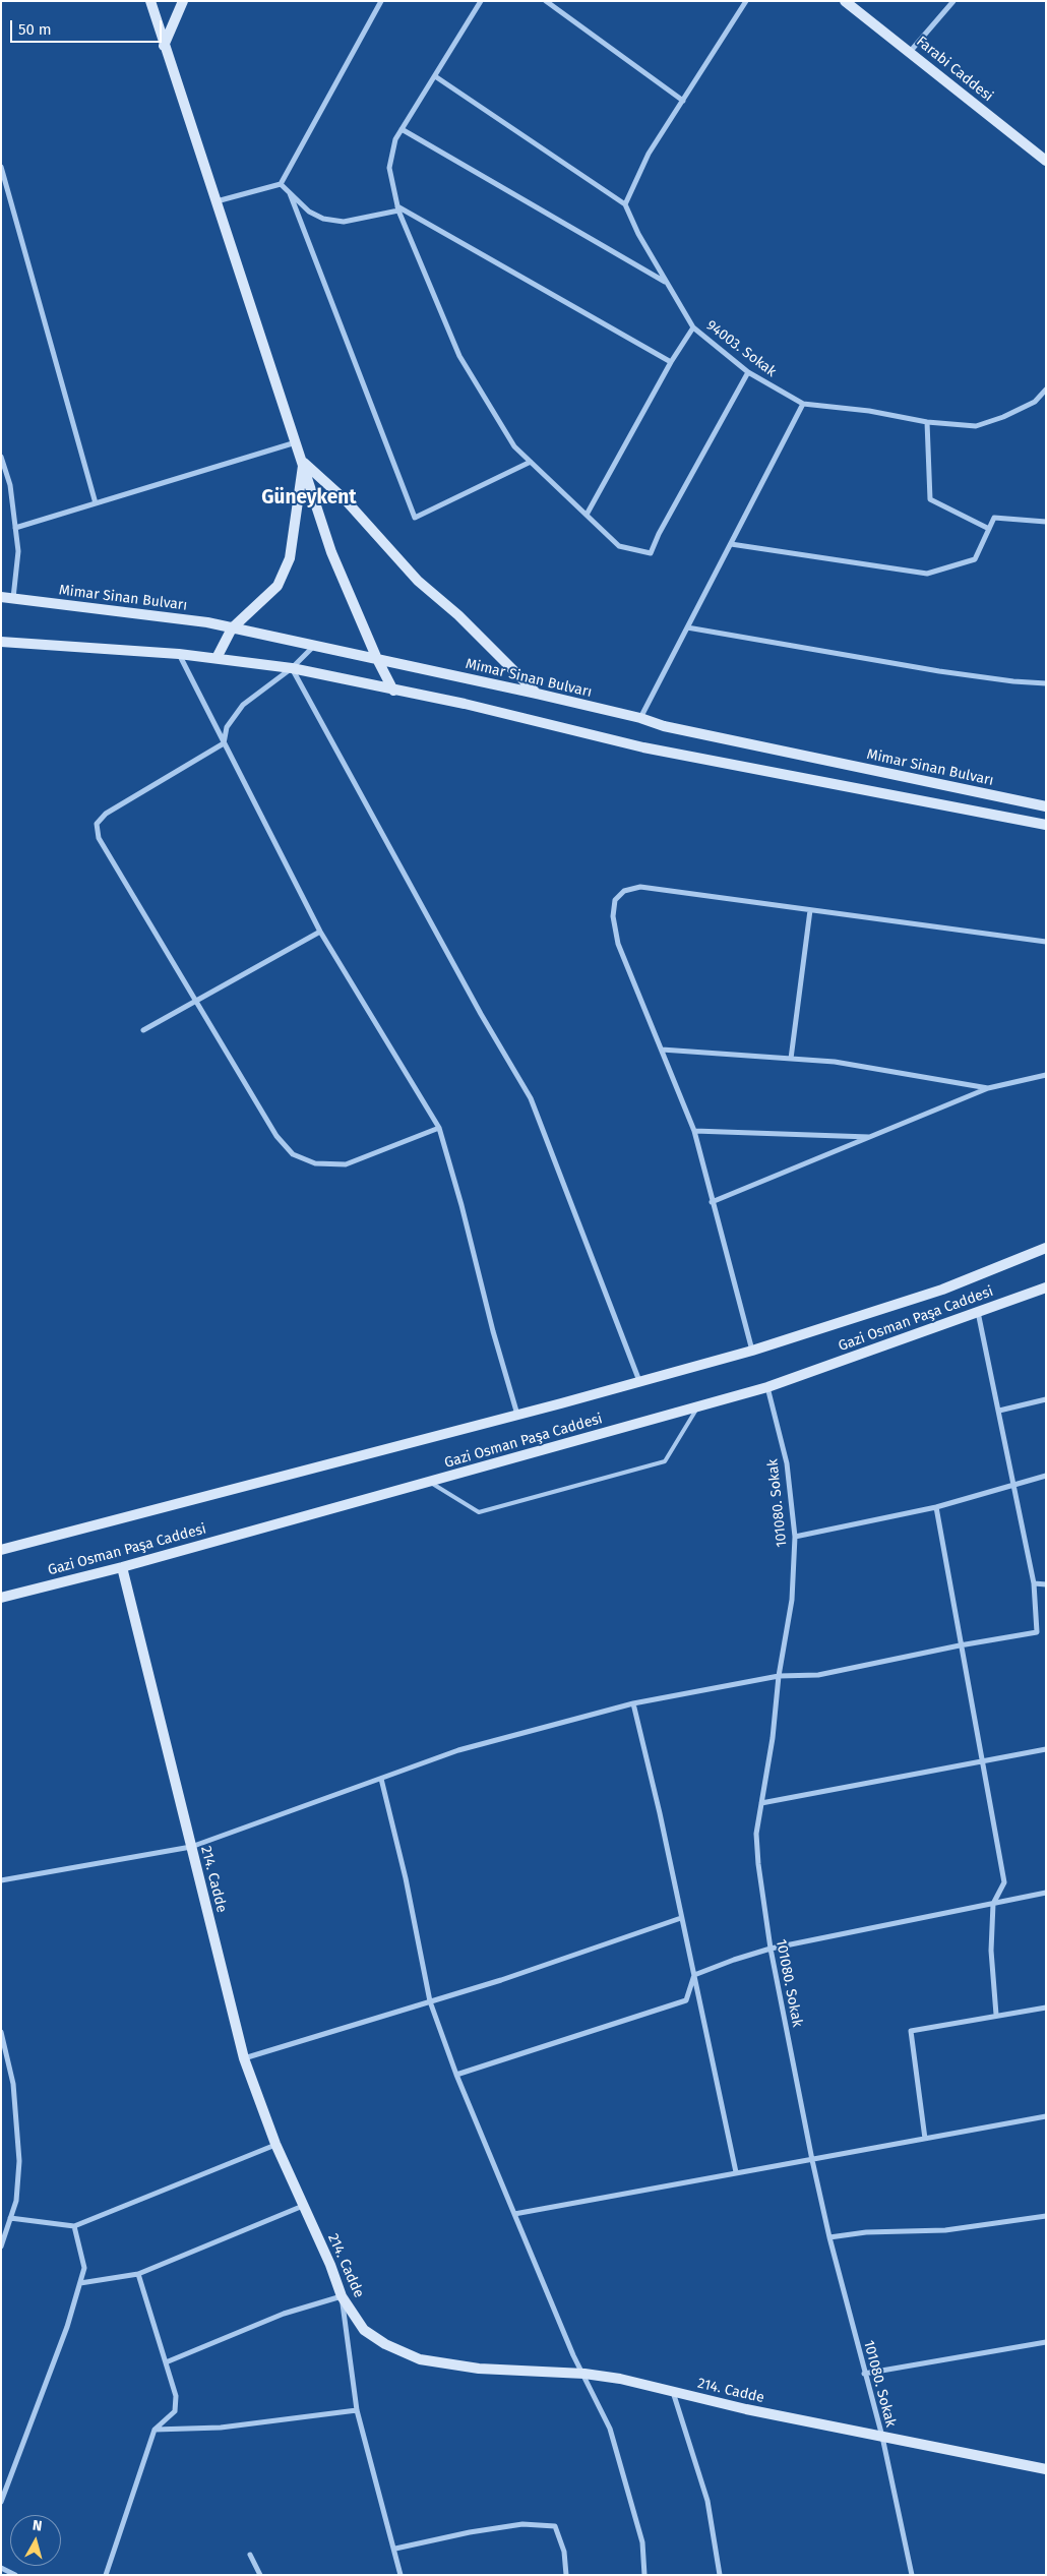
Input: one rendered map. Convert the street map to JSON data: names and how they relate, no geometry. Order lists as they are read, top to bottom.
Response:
{
  "streets": {
    "main road": [
      "Farabi Caddesi",
      "Mimar Sinan Bulvarı",
      "Gazi Osman Paşa Caddesi",
      "214. Cadde"
    ],
    "street": ["94003. Sokak", "101080. Sokak"]
  },
  "crossings": [
    ["Gazi Osman Paşa Caddesi", "101080. Sokak"],
    ["Gazi Osman Paşa Caddesi", "214. Cadde"],
    ["101080. Sokak", "214. Cadde"]
  ],
  "districts": ["Güneykent"],
  "scale_bar": "50 m",
  "north": "top"
}
